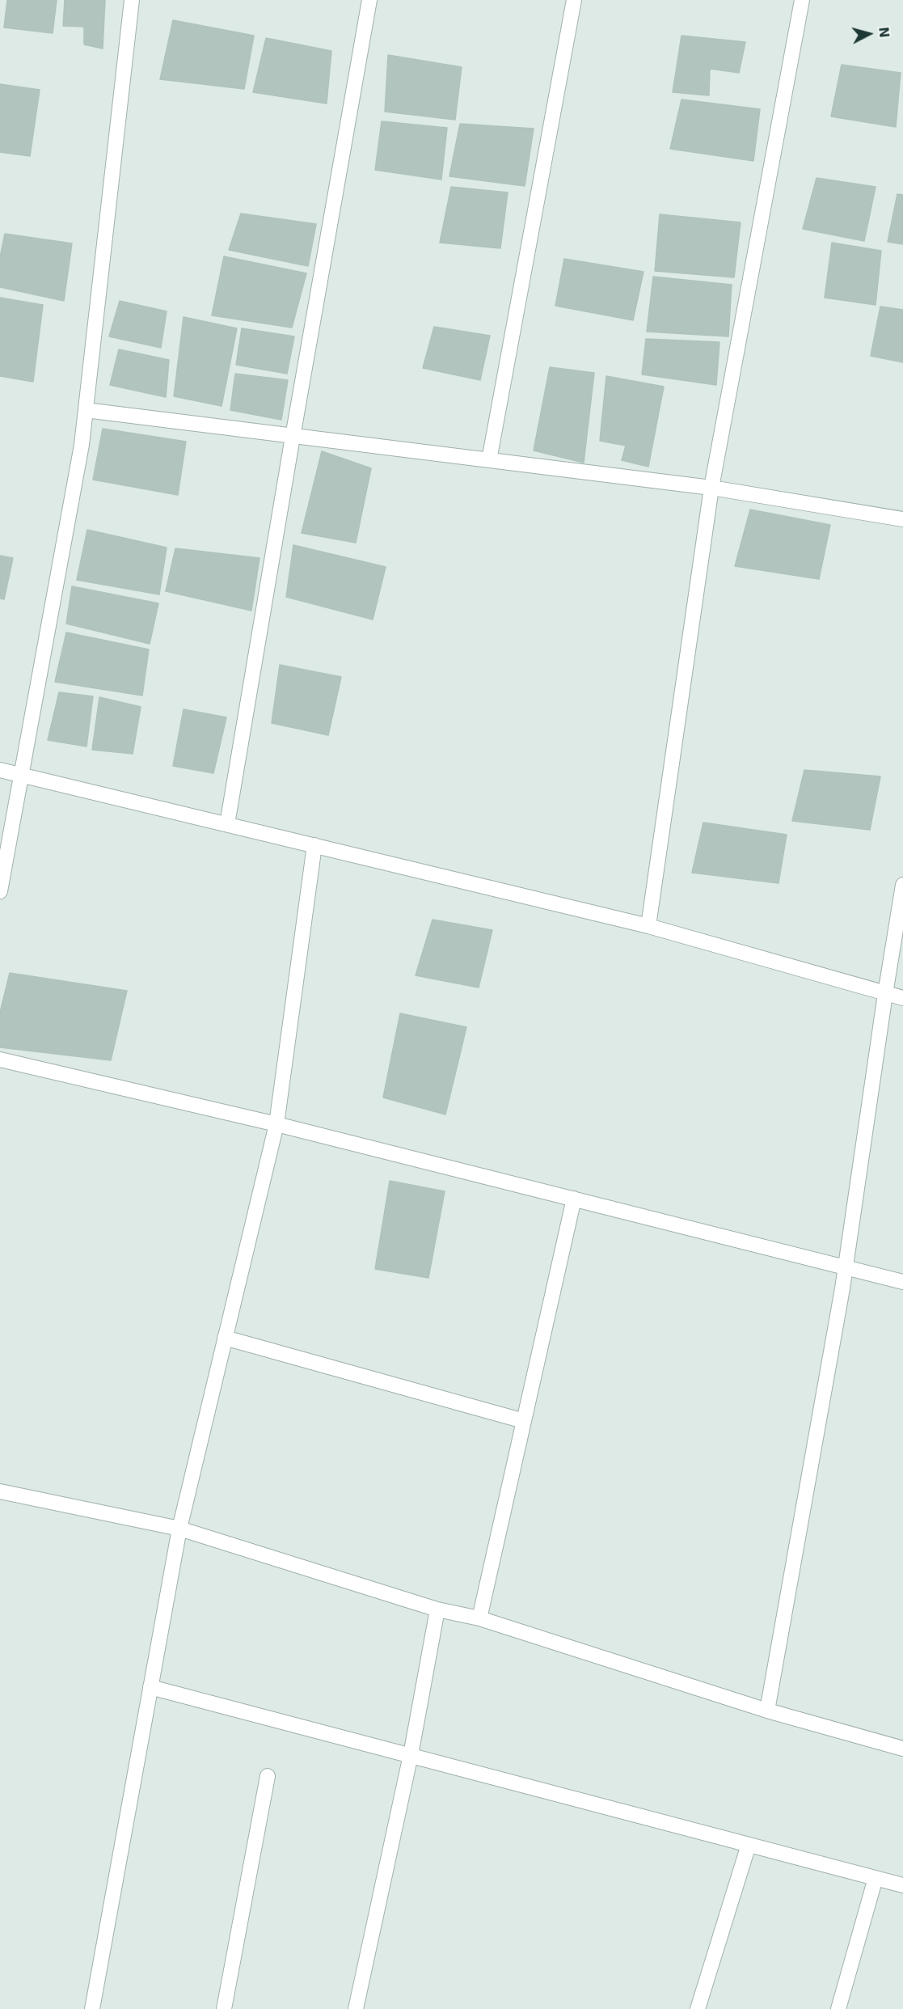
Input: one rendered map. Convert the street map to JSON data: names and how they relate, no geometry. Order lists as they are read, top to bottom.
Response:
{
  "north": "right"
}
